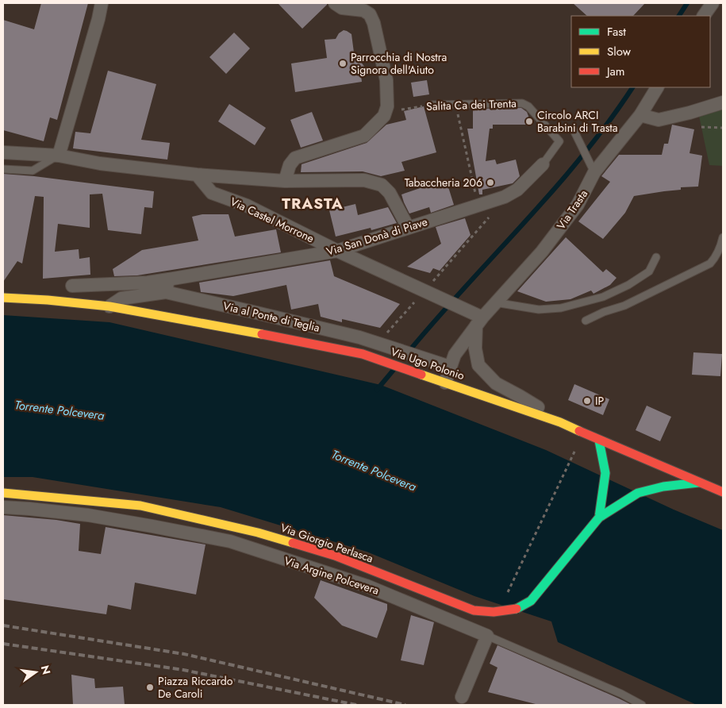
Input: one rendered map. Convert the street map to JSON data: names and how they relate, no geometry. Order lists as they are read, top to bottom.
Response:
{
  "streets": {
    "main road": ["Via Ugo Polonio", "Via Giorgio Perlasca"],
    "street": [
      "Via Trasta",
      "Via Castel Morrone",
      "Via San Donà di Piave",
      "Via al Ponte di Teglia",
      "Via Argine Polcevera"
    ],
    "lane": ["Salita Ca dei Trenta"]
  },
  "crossings": [
    ["Salita Ca dei Trenta", "Via San Donà di Piave"],
    ["Via Trasta", "Via Castel Morrone"],
    ["Via Trasta", "Via al Ponte di Teglia"],
    ["Via Trasta", "Via Ugo Polonio"],
    ["Via Castel Morrone", "Via San Donà di Piave"],
    ["Via Ugo Polonio", "Via Giorgio Perlasca"]
  ],
  "districts": ["TRASTA"],
  "water": ["Torrente Polcevera"],
  "places": [
    "Parrocchia di Nostra Signora dell'Aiuto",
    "Circolo ARCI Barabini di Trasta",
    "Tabaccheria 206",
    "IP",
    "Piazza Riccardo De Caroli"
  ],
  "legend": ["Fast", "Slow", "Jam"],
  "north": "right"
}
